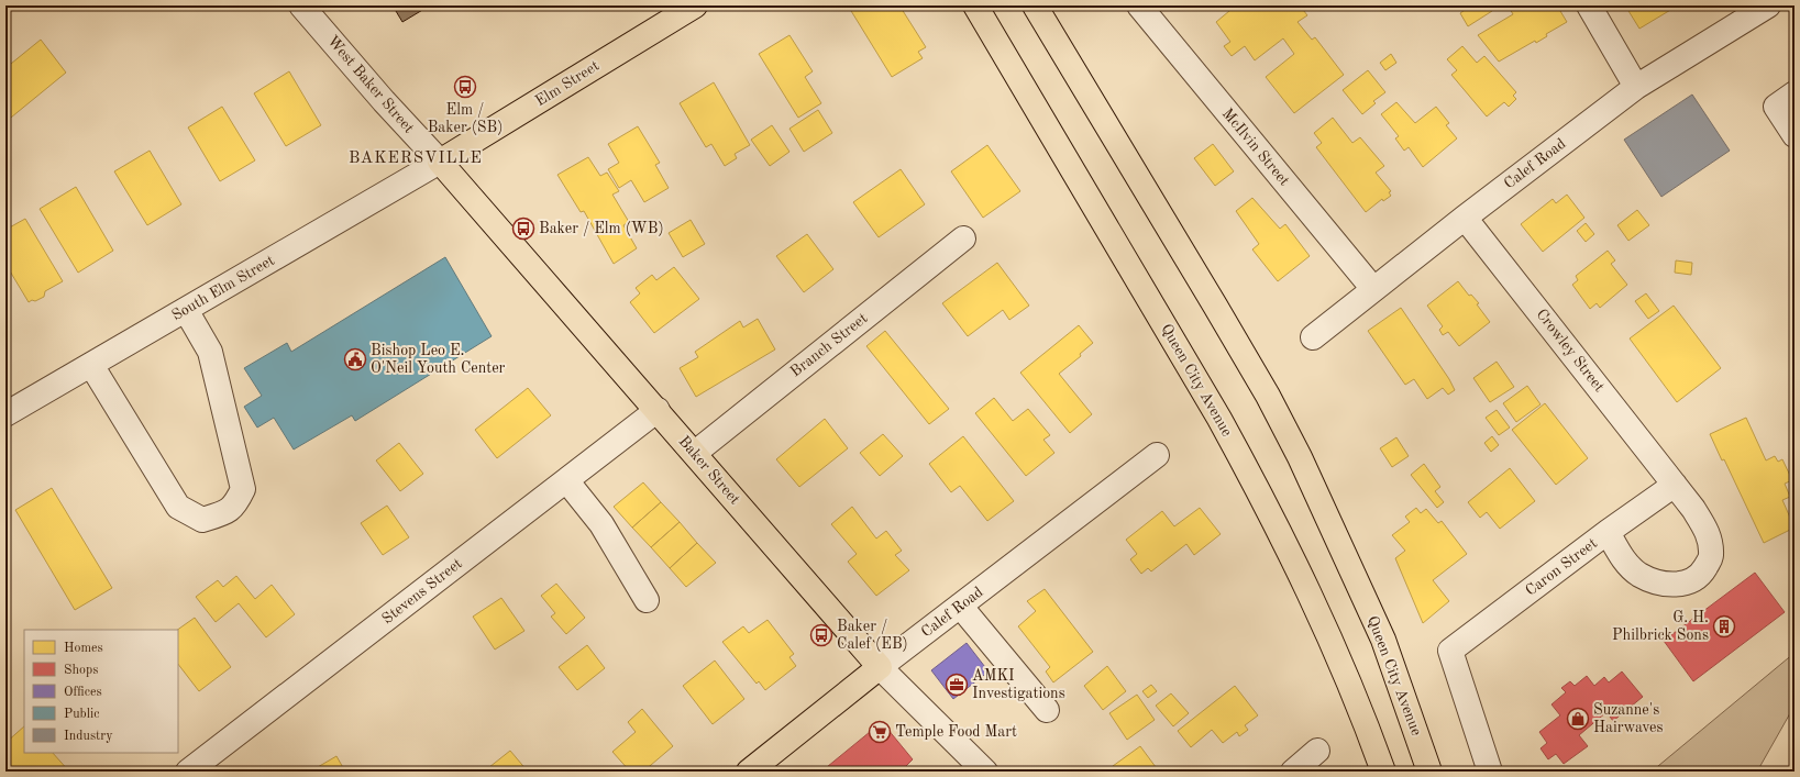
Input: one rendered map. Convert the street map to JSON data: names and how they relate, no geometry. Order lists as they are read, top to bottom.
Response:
{
  "streets": {
    "main road": [
      "Elm Street",
      "Calef Road",
      "Queen City Avenue",
      "Baker Street"
    ],
    "street": [
      "West Baker Street",
      "McIlvin Street",
      "South Elm Street",
      "Branch Street",
      "Crowley Street",
      "Caron Street",
      "Stevens Street"
    ]
  },
  "crossings": [
    ["Elm Street", "West Baker Street"],
    ["Elm Street", "South Elm Street"],
    ["Elm Street", "Baker Street"],
    ["West Baker Street", "South Elm Street"],
    ["West Baker Street", "Baker Street"],
    ["McIlvin Street", "Calef Road"],
    ["Calef Road", "Crowley Street"],
    ["Calef Road", "Baker Street"],
    ["South Elm Street", "Baker Street"],
    ["Branch Street", "Baker Street"],
    ["Crowley Street", "Caron Street"],
    ["Baker Street", "Stevens Street"]
  ],
  "districts": ["BAKERSVILLE"],
  "places": {
    "bus stop": ["Elm / Baker (SB)", "Baker / Elm (WB)", "Baker / Calef (EB)"],
    "public building": ["Bishop Leo E. O'Neil Youth Center"],
    "building": ["G. H. Philbrick Sons"],
    "office": ["AMKI Investigations"],
    "shop": ["Suzanne's Hairwaves"],
    "supermarket": ["Temple Food Mart"]
  },
  "legend": [
    "Homes",
    "Shops",
    "Offices",
    "Public",
    "Industry"
  ]
}
